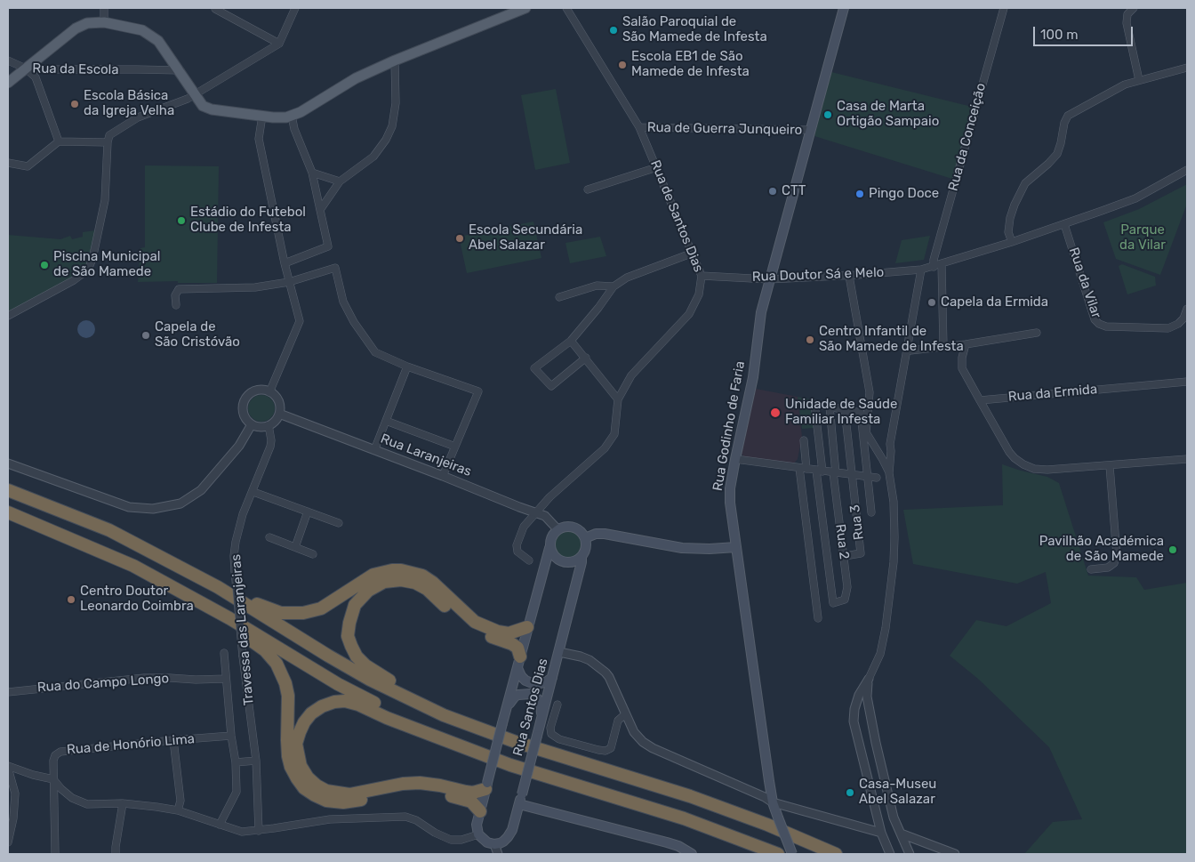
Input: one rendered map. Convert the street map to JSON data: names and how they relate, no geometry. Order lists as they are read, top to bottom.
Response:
{
  "streets": {
    "main road": ["Rua Godinho de Faria", "Rua Santos Dias"],
    "street": [
      "Rua da Escola",
      "Rua de Guerra Junqueiro",
      "Rua da Conceição",
      "Rua de Santos Dias",
      "Rua Doutor Sá e Melo",
      "Rua da Vilar",
      "Rua da Ermida",
      "Rua Laranjeiras",
      "Rua 3",
      "Rua 2",
      "Travessa das Laranjeiras",
      "Rua do Campo Longo",
      "Rua de Honório Lima"
    ]
  },
  "crossings": [
    ["Rua de Guerra Junqueiro", "Rua de Santos Dias"],
    ["Rua de Guerra Junqueiro", "Rua Godinho de Faria"],
    ["Rua da Conceição", "Rua Doutor Sá e Melo"],
    ["Rua de Santos Dias", "Rua Doutor Sá e Melo"],
    ["Rua de Santos Dias", "Rua Laranjeiras"],
    ["Rua Doutor Sá e Melo", "Rua da Vilar"],
    ["Rua Doutor Sá e Melo", "Rua Godinho de Faria"],
    ["Rua Laranjeiras", "Travessa das Laranjeiras"],
    ["Rua Laranjeiras", "Rua Santos Dias"],
    ["Rua 3", "Rua 2"],
    ["Travessa das Laranjeiras", "Rua do Campo Longo"],
    ["Travessa das Laranjeiras", "Rua de Honório Lima"]
  ],
  "parks": ["Parque da Vilar"],
  "places": [
    "Salão Paroquial de São Mamede de Infesta",
    "Escola EB1 de São Mamede de Infesta",
    "Escola Básica da Igreja Velha",
    "Casa de Marta Ortigão Sampaio",
    "CTT",
    "Pingo Doce",
    "Estádio do Futebol Clube de Infesta",
    "Escola Secundária Abel Salazar",
    "Piscina Municipal de São Mamede",
    "Capela da Ermida",
    "Capela de São Cristóvão",
    "Centro Infantil de São Mamede de Infesta",
    "Unidade de Saúde Familiar Infesta",
    "Pavilhão Académica de São Mamede",
    "Centro Doutor Leonardo Coimbra",
    "Casa-Museu Abel Salazar"
  ],
  "scale_bar": "100 m"
}
